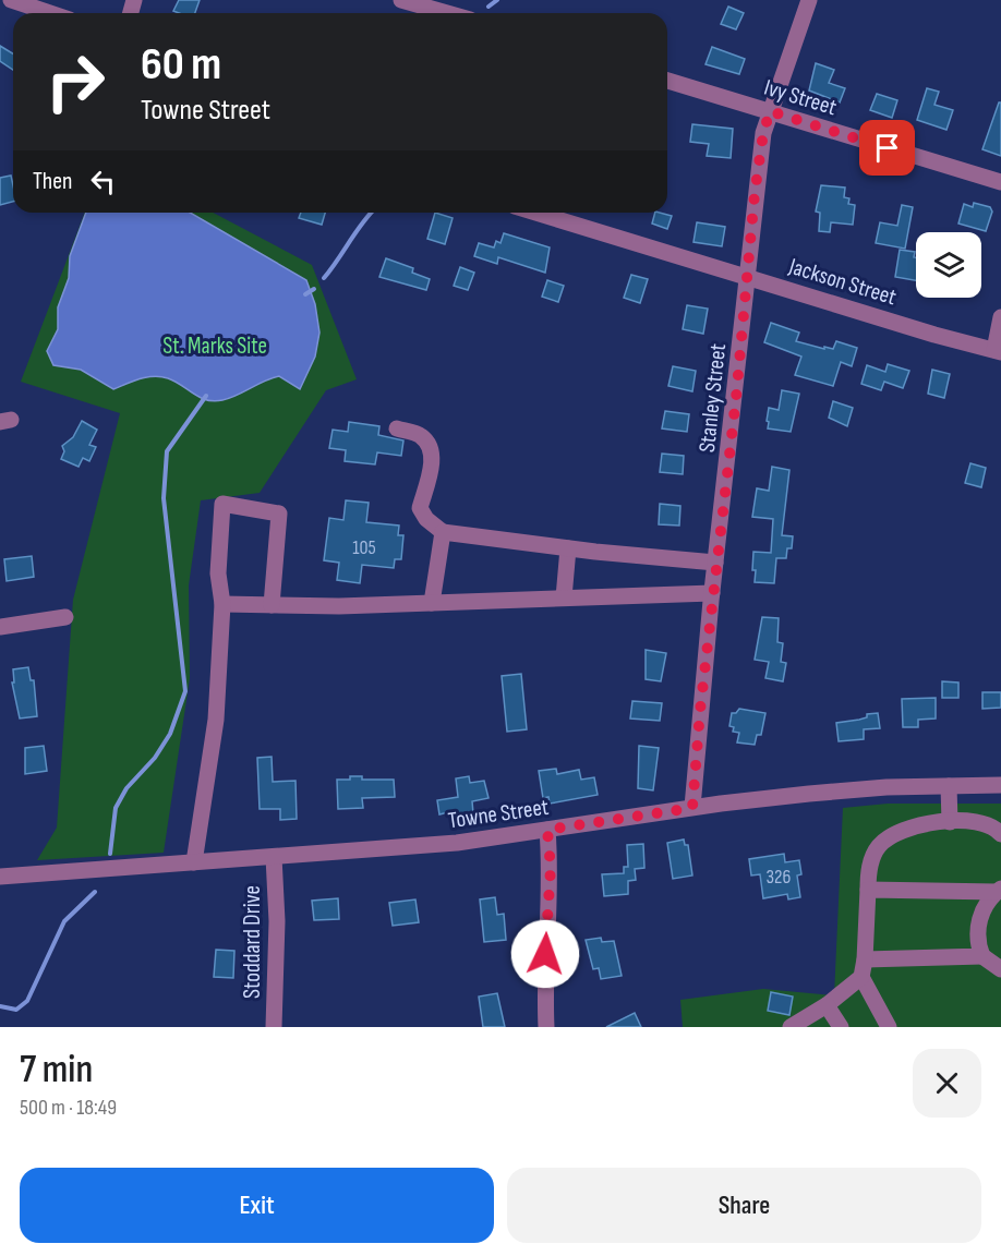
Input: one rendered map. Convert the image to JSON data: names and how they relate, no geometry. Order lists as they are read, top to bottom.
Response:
{
  "streets": {
    "street": [
      "Ivy Street",
      "Jackson Street",
      "Stanley Street",
      "Towne Street",
      "Stoddard Drive"
    ]
  },
  "crossings": [
    ["Ivy Street", "Stanley Street"],
    ["Jackson Street", "Stanley Street"],
    ["Stanley Street", "Towne Street"],
    ["Towne Street", "Stoddard Drive"]
  ],
  "parks": ["St. Marks Site"],
  "house_numbers": ["105", "326"],
  "page": {
    "turn": ["60 m", "Towne Street"],
    "then": "Then",
    "heading": ["7 min", "500 m · 18:49"],
    "buttons": ["Exit", "Share"]
  }
}
